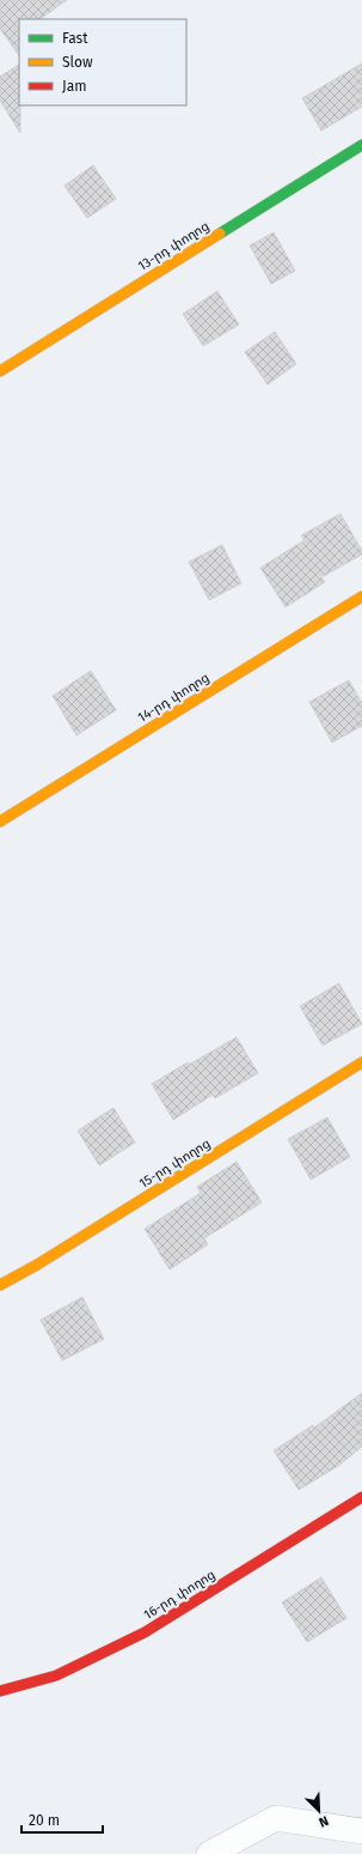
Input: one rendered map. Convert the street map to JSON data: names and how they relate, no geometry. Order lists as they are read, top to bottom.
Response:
{
  "streets": {
    "street": [
      "13-րդ փողոց",
      "14-րդ փողոց",
      "15-րդ փողոց",
      "16-րդ փողոց"
    ]
  },
  "legend": ["Fast", "Slow", "Jam"],
  "scale_bar": "20 m",
  "north": "bottom right"
}
